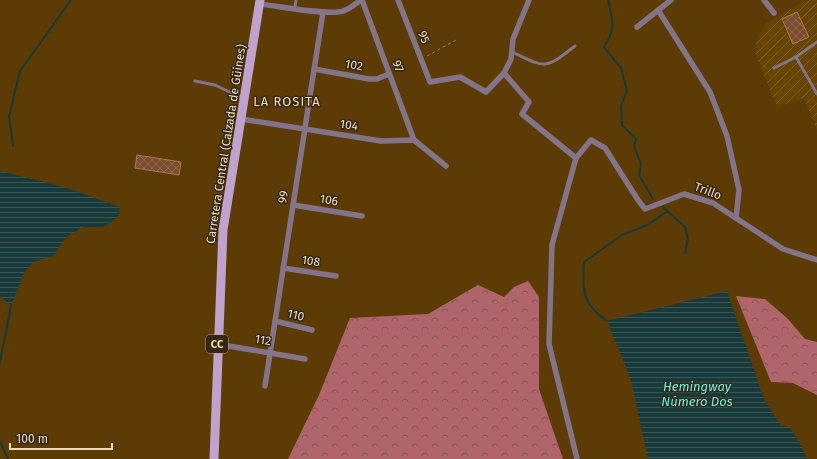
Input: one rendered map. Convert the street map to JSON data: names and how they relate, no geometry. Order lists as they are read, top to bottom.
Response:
{
  "streets": {
    "main road": ["Carretera Central (Calzada de Güines)", "CC"],
    "street": [
      "95",
      "102",
      "97",
      "104",
      "Trillo",
      "99",
      "106",
      "108",
      "110",
      "112"
    ]
  },
  "crossings": [
    ["102", "97"],
    ["102", "99"],
    ["97", "104"],
    ["104", "Carretera Central (Calzada de Güines)"],
    ["104", "99"],
    ["Carretera Central (Calzada de Güines)", "112"],
    ["99", "106"],
    ["99", "108"],
    ["99", "110"],
    ["99", "112"]
  ],
  "districts": ["LA ROSITA"],
  "water": ["Hemingway Número Dos"],
  "scale_bar": "100 m"
}
